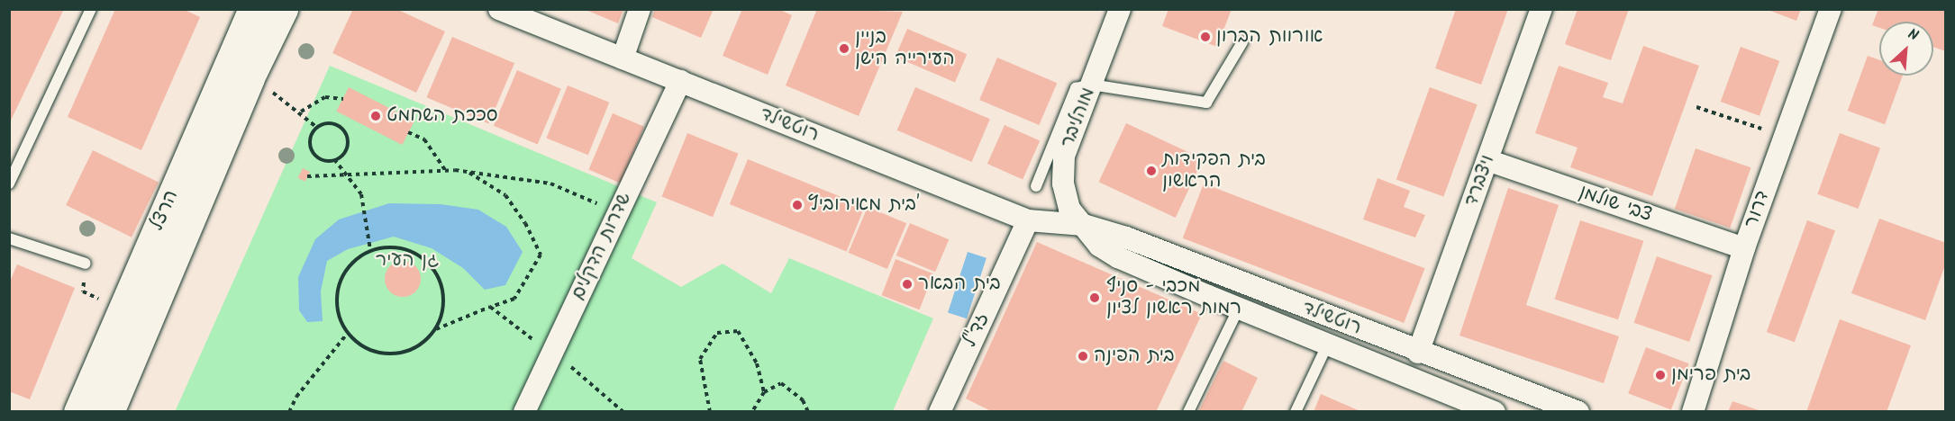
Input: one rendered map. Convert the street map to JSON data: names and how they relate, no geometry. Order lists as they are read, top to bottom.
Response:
{
  "streets": {
    "main road": ["הרצל"],
    "street": [
      "מוהליבר",
      "רוטשילד",
      "ויצברד",
      "צבי שולמן",
      "דרור",
      "שדרות הדקלים",
      "זד\"ל"
    ]
  },
  "crossings": [
    ["מוהליבר", "רוטשילד"],
    ["רוטשילד", "ויצברד"],
    ["רוטשילד", "שדרות הדקלים"],
    ["רוטשילד", "זד\"ל"],
    ["ויצברד", "צבי שולמן"],
    ["צבי שולמן", "דרור"]
  ],
  "parks": ["גן העיר"],
  "places": [
    "אורוות הברון",
    "בניין העירייה הישן",
    "סככת השחמט",
    "בית הפקידות הראשון",
    "בית מאירוביץ'",
    "בית הבאר",
    "מכבי - סניף רמות ראשון לציון",
    "בית הפינה",
    "בית פרימן"
  ],
  "north": "top right"
}
